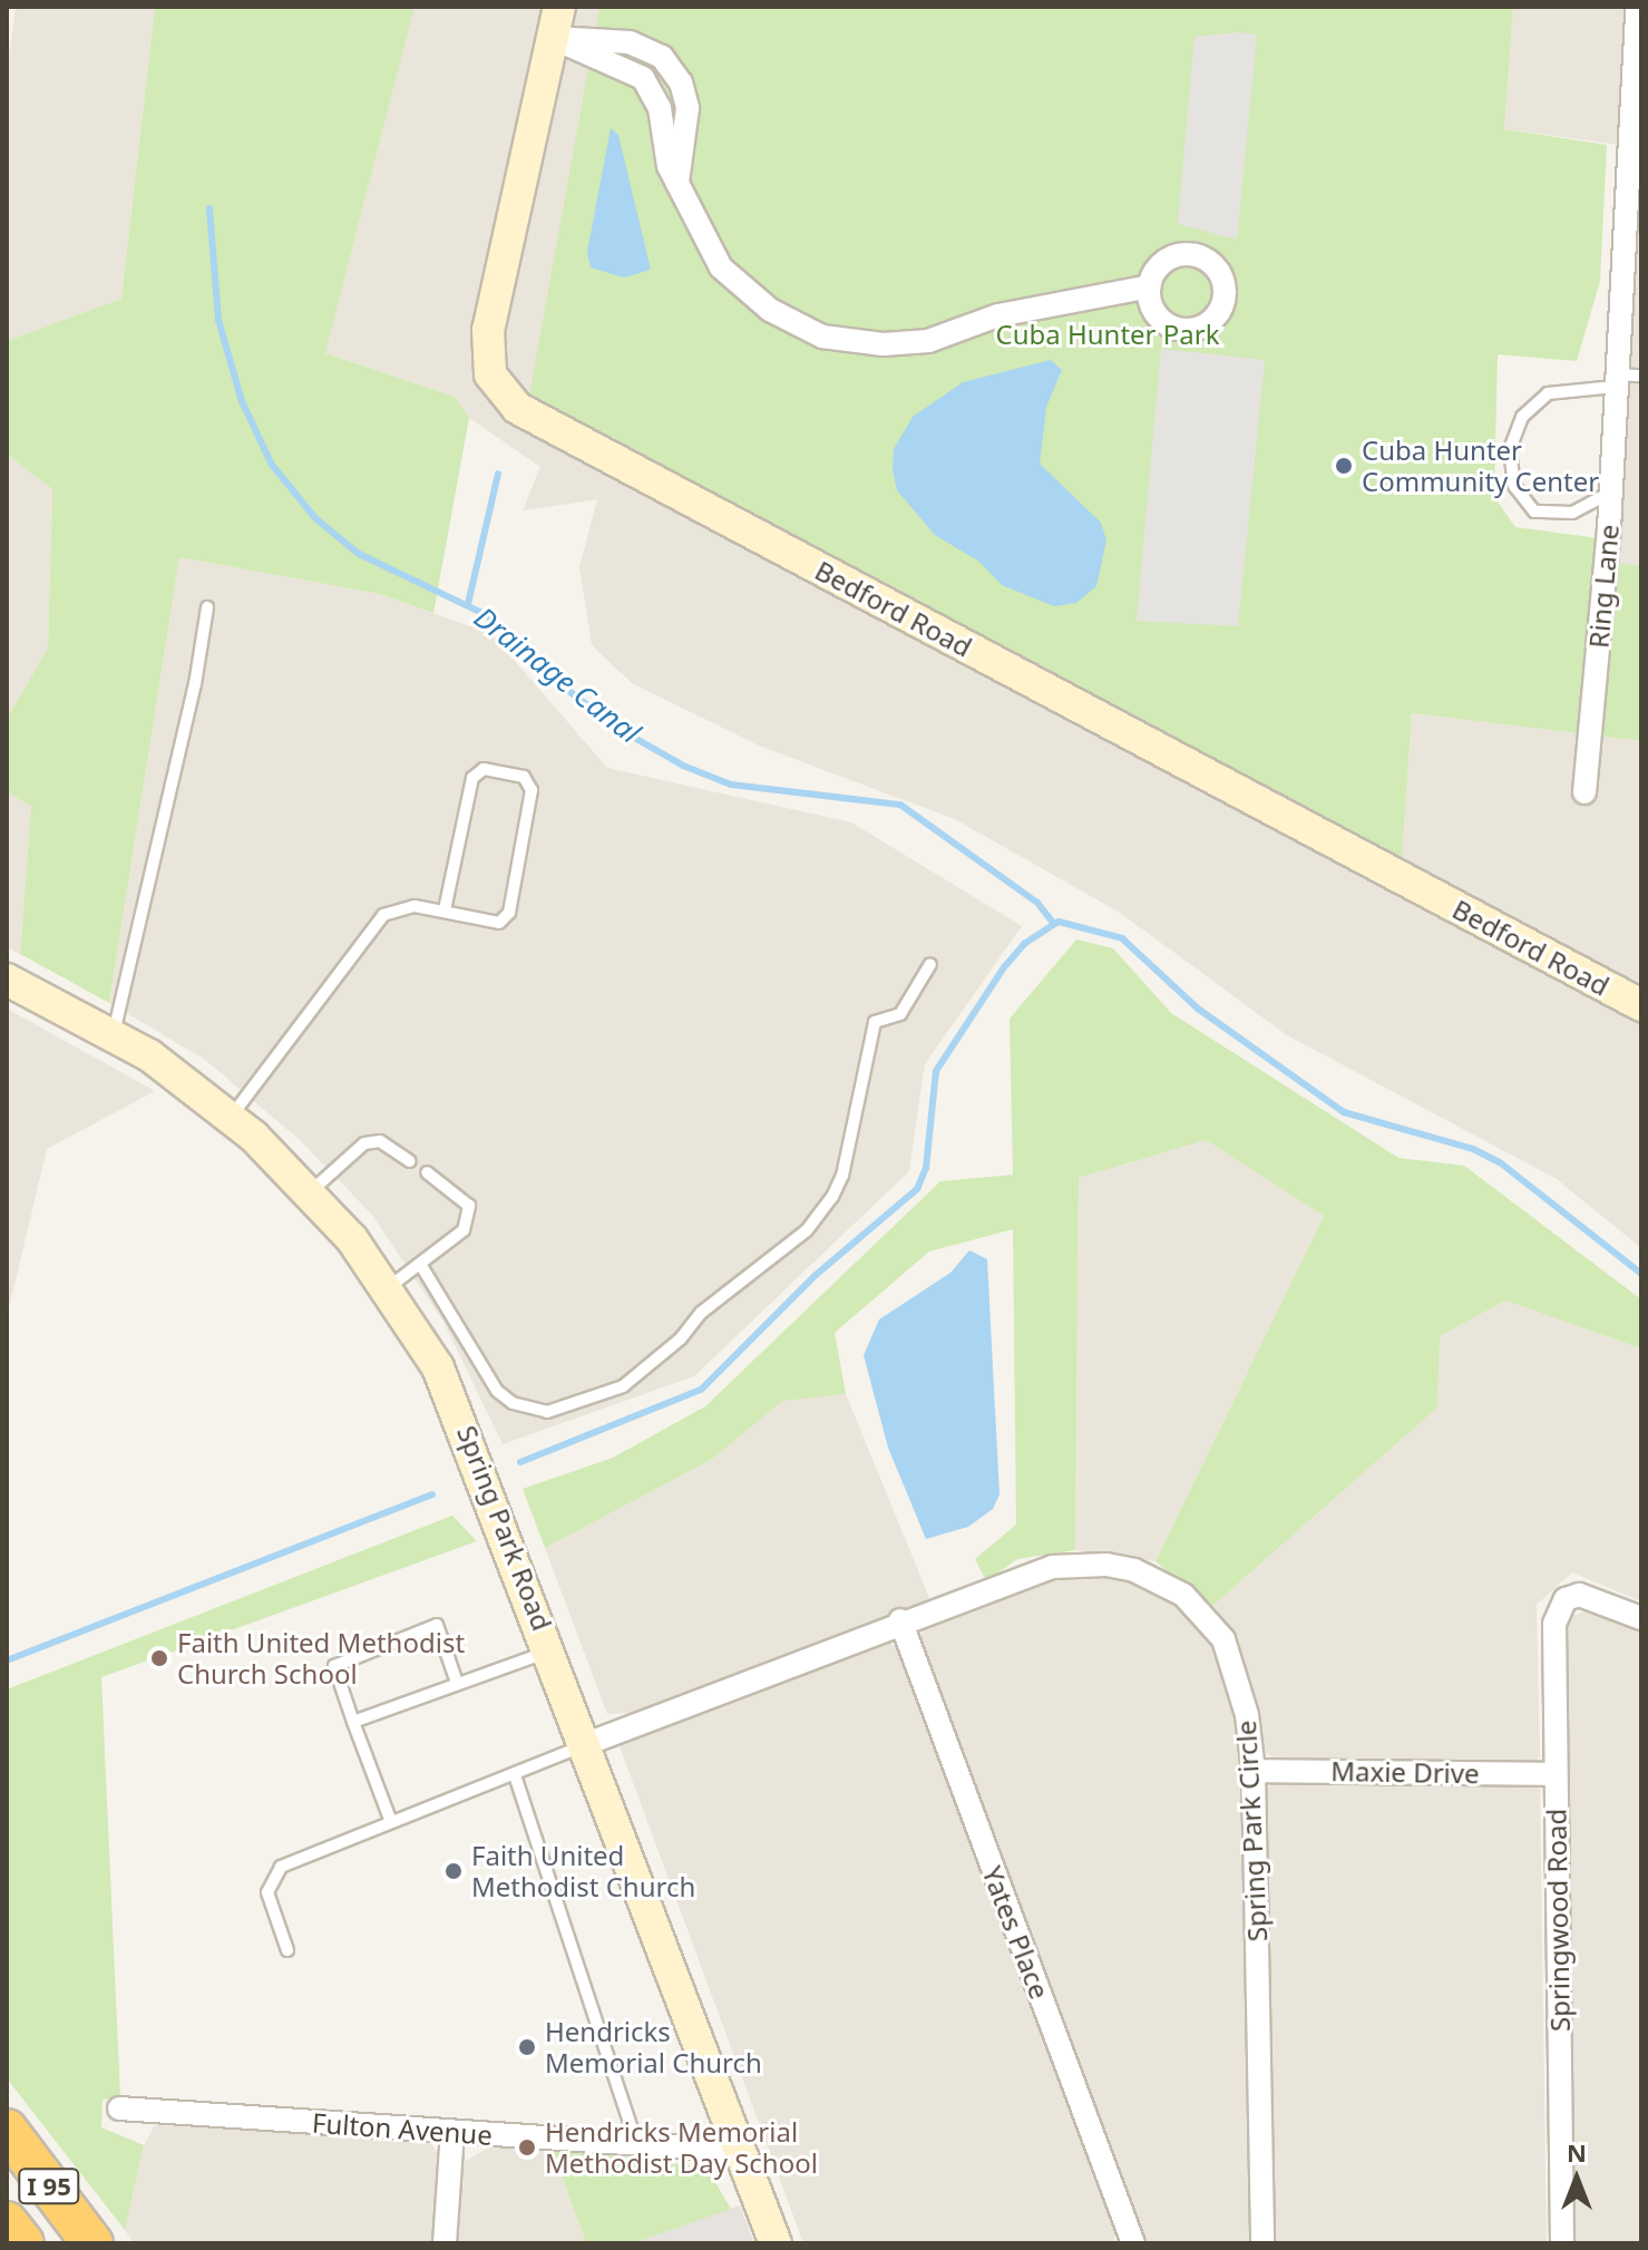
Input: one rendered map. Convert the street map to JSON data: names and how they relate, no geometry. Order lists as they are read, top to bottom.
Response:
{
  "streets": {
    "highway": ["I 95"],
    "street": [
      "Ring Lane",
      "Bedford Road",
      "Spring Park Road",
      "Maxie Drive",
      "Spring Park Circle",
      "Springwood Road",
      "Yates Place",
      "Fulton Avenue"
    ]
  },
  "crossings": [
    ["Spring Park Road", "Spring Park Circle"],
    ["Spring Park Road", "Fulton Avenue"],
    ["Maxie Drive", "Spring Park Circle"],
    ["Maxie Drive", "Springwood Road"],
    ["Spring Park Circle", "Yates Place"]
  ],
  "water": ["Drainage Canal"],
  "parks": ["Cuba Hunter Park"],
  "places": [
    "Cuba Hunter Community Center",
    "Faith United Methodist Church School",
    "Faith United Methodist Church",
    "Hendricks Memorial Church",
    "Hendricks Memorial Methodist Day School"
  ],
  "north": "top"
}
